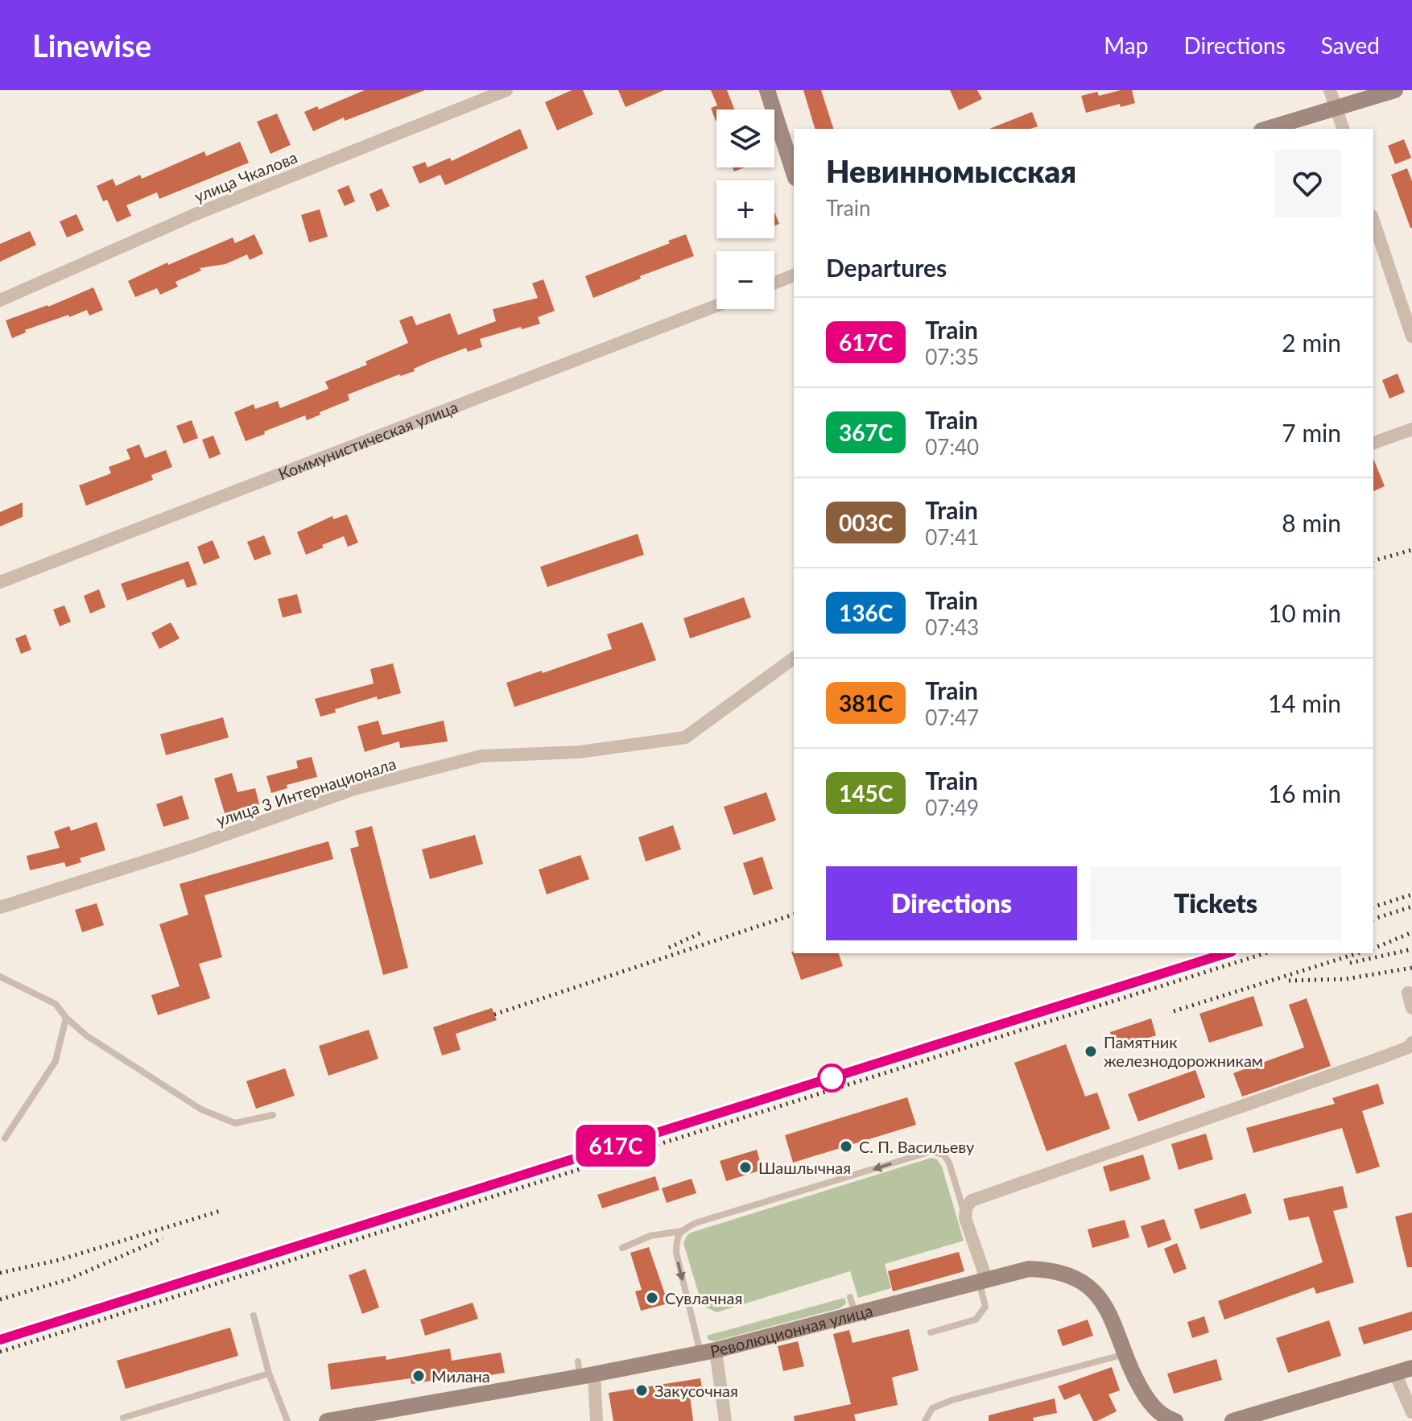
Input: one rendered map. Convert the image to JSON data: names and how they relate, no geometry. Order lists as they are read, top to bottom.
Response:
{
  "streets": {
    "main road": ["Революционная улица"],
    "street": ["улица Чкалова", "Коммунистическая улица", "улица 3 Интернационала"]
  },
  "places": [
    "Памятник железнодорожникам",
    "С. П. Васильеву",
    "Шашлычная",
    "Сувлачная",
    "Милана",
    "Закусочная"
  ],
  "page": {
    "header": "Linewise",
    "nav": ["Map", "Directions", "Saved"],
    "on_map": "617C",
    "map_buttons": ["+", "−"],
    "heading": [
      ["Невинномысская", "Train"],
      "Departures"
    ],
    "list": [
      {
        "mark": "617C",
        "name": "Train",
        "note": "07:35",
        "value": "2 min"
      },
      {
        "mark": "367С",
        "name": "Train",
        "note": "07:40",
        "value": "7 min"
      },
      {
        "mark": "003С",
        "name": "Train",
        "note": "07:41",
        "value": "8 min"
      },
      {
        "mark": "136С",
        "name": "Train",
        "note": "07:43",
        "value": "10 min"
      },
      {
        "mark": "381С",
        "name": "Train",
        "note": "07:47",
        "value": "14 min"
      },
      {
        "mark": "145С",
        "name": "Train",
        "note": "07:49",
        "value": "16 min"
      }
    ],
    "buttons": ["Directions", "Tickets"]
  }
}
